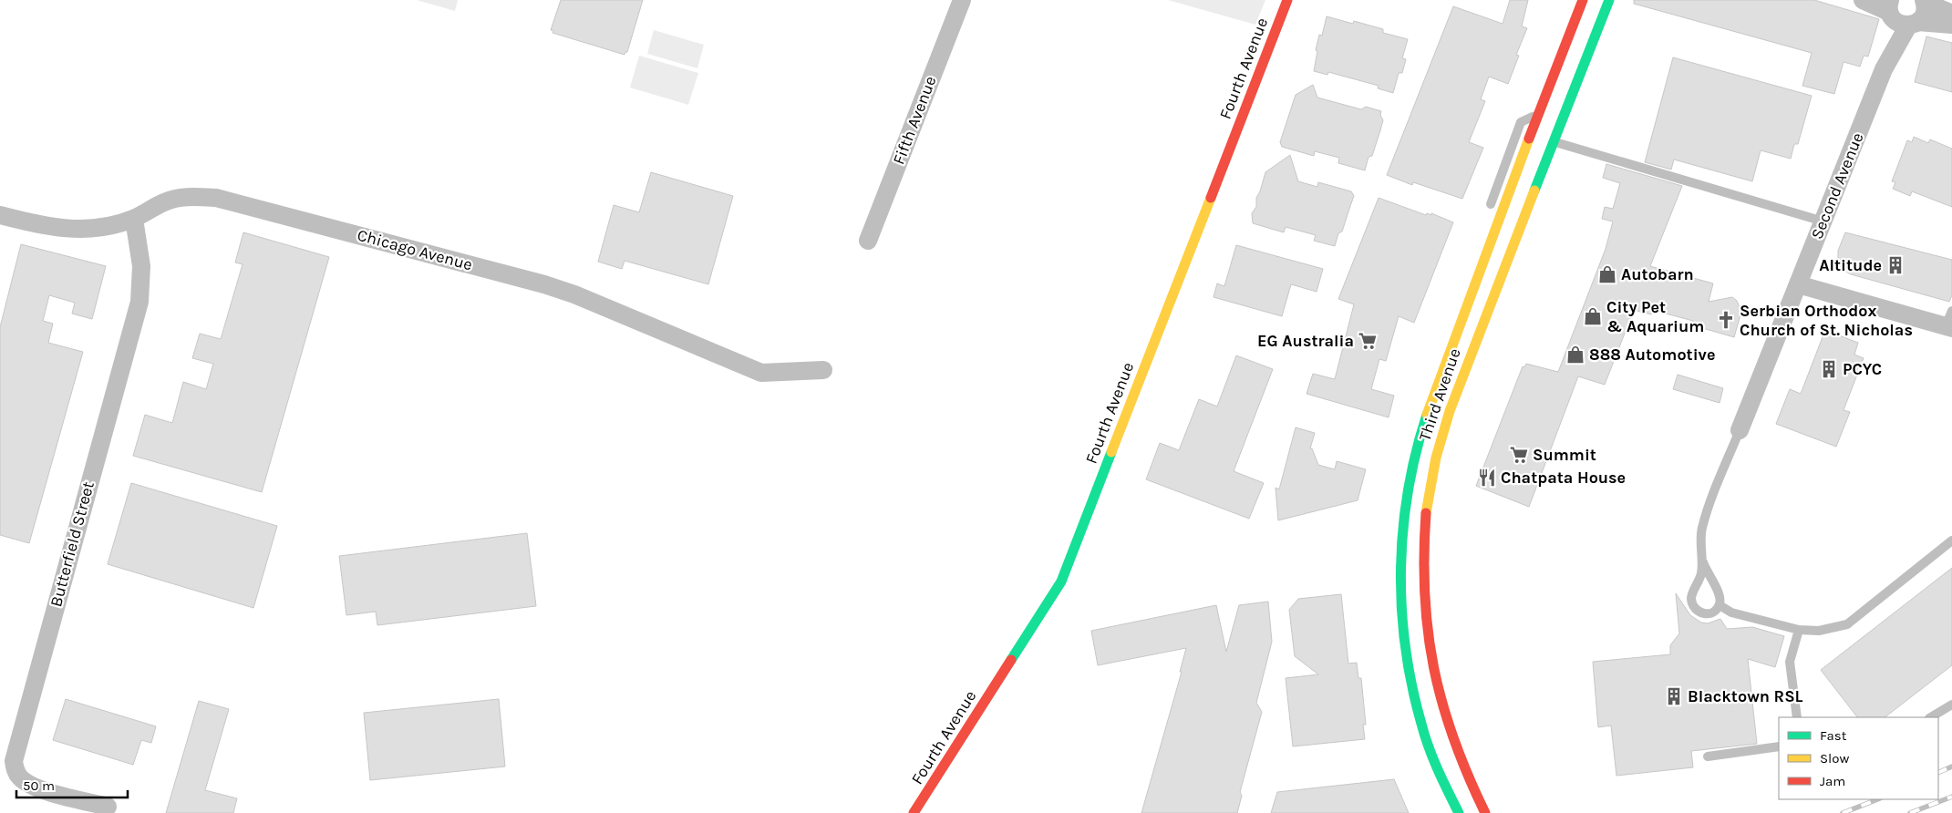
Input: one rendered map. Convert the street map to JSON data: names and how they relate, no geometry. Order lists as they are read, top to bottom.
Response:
{
  "streets": {
    "main road": ["Fourth Avenue", "Third Avenue"],
    "street": [
      "Fifth Avenue",
      "Second Avenue",
      "Chicago Avenue",
      "Butterfield Street"
    ]
  },
  "crossings": [
    ["Chicago Avenue", "Butterfield Street"]
  ],
  "places": {
    "building": ["Altitude", "PCYC", "Blacktown RSL"],
    "shop": ["Autobarn", "City Pet & Aquarium", "888 Automotive"],
    "church": ["Serbian Orthodox Church of St. Nicholas"],
    "supermarket": ["EG Australia", "Summit"],
    "restaurant": ["Chatpata House"]
  },
  "legend": ["Fast", "Slow", "Jam"],
  "scale_bar": "50 m"
}
